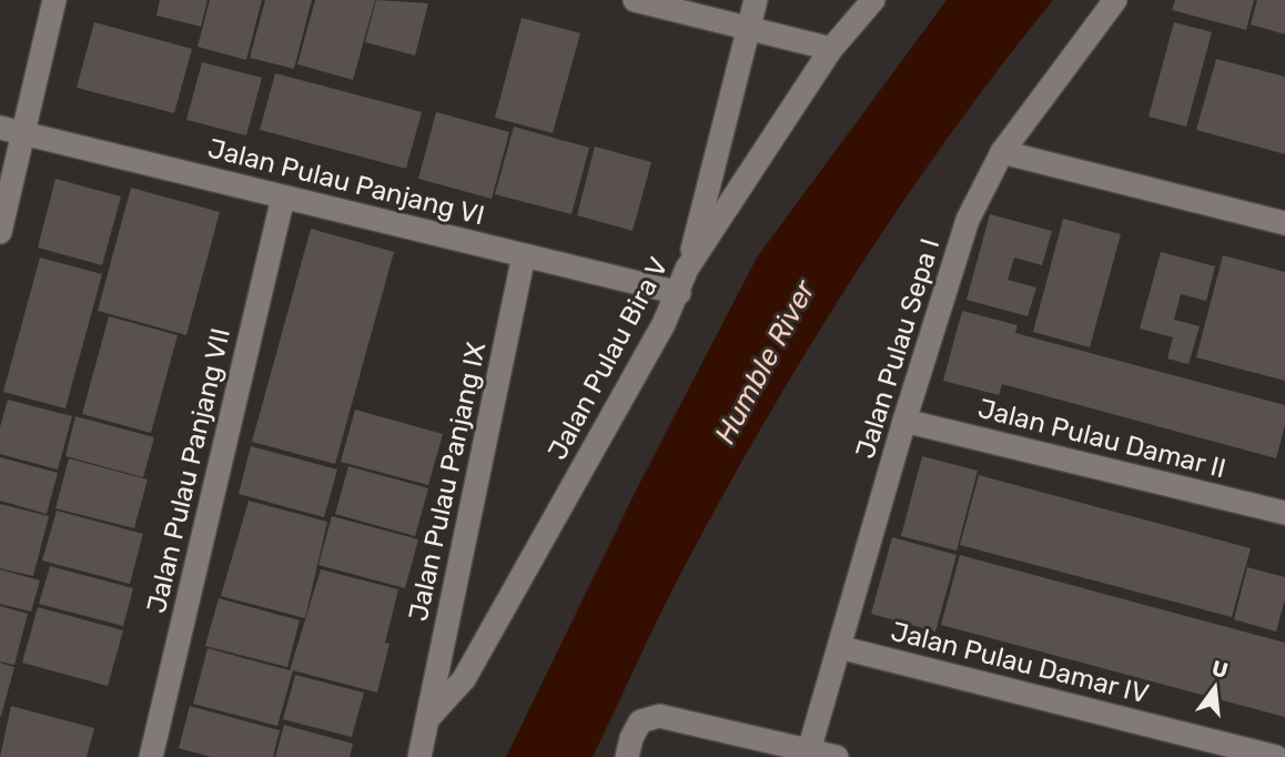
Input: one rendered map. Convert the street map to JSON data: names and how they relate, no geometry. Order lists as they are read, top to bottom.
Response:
{
  "streets": {
    "street": [
      "Jalan Pulau Panjang VI",
      "Jalan Pulau Sepa I",
      "Jalan Pulau Bira V",
      "Jalan Pulau Damar II",
      "Jalan Pulau Panjang VII",
      "Jalan Pulau Panjang IX",
      "Jalan Pulau Damar IV"
    ]
  },
  "crossings": [
    ["Jalan Pulau Panjang VI", "Jalan Pulau Bira V"],
    ["Jalan Pulau Panjang VI", "Jalan Pulau Panjang VII"],
    ["Jalan Pulau Panjang VI", "Jalan Pulau Panjang IX"],
    ["Jalan Pulau Sepa I", "Jalan Pulau Damar II"],
    ["Jalan Pulau Sepa I", "Jalan Pulau Damar IV"],
    ["Jalan Pulau Bira V", "Jalan Pulau Panjang IX"]
  ],
  "water": ["Humble River"],
  "north": "top"
}
